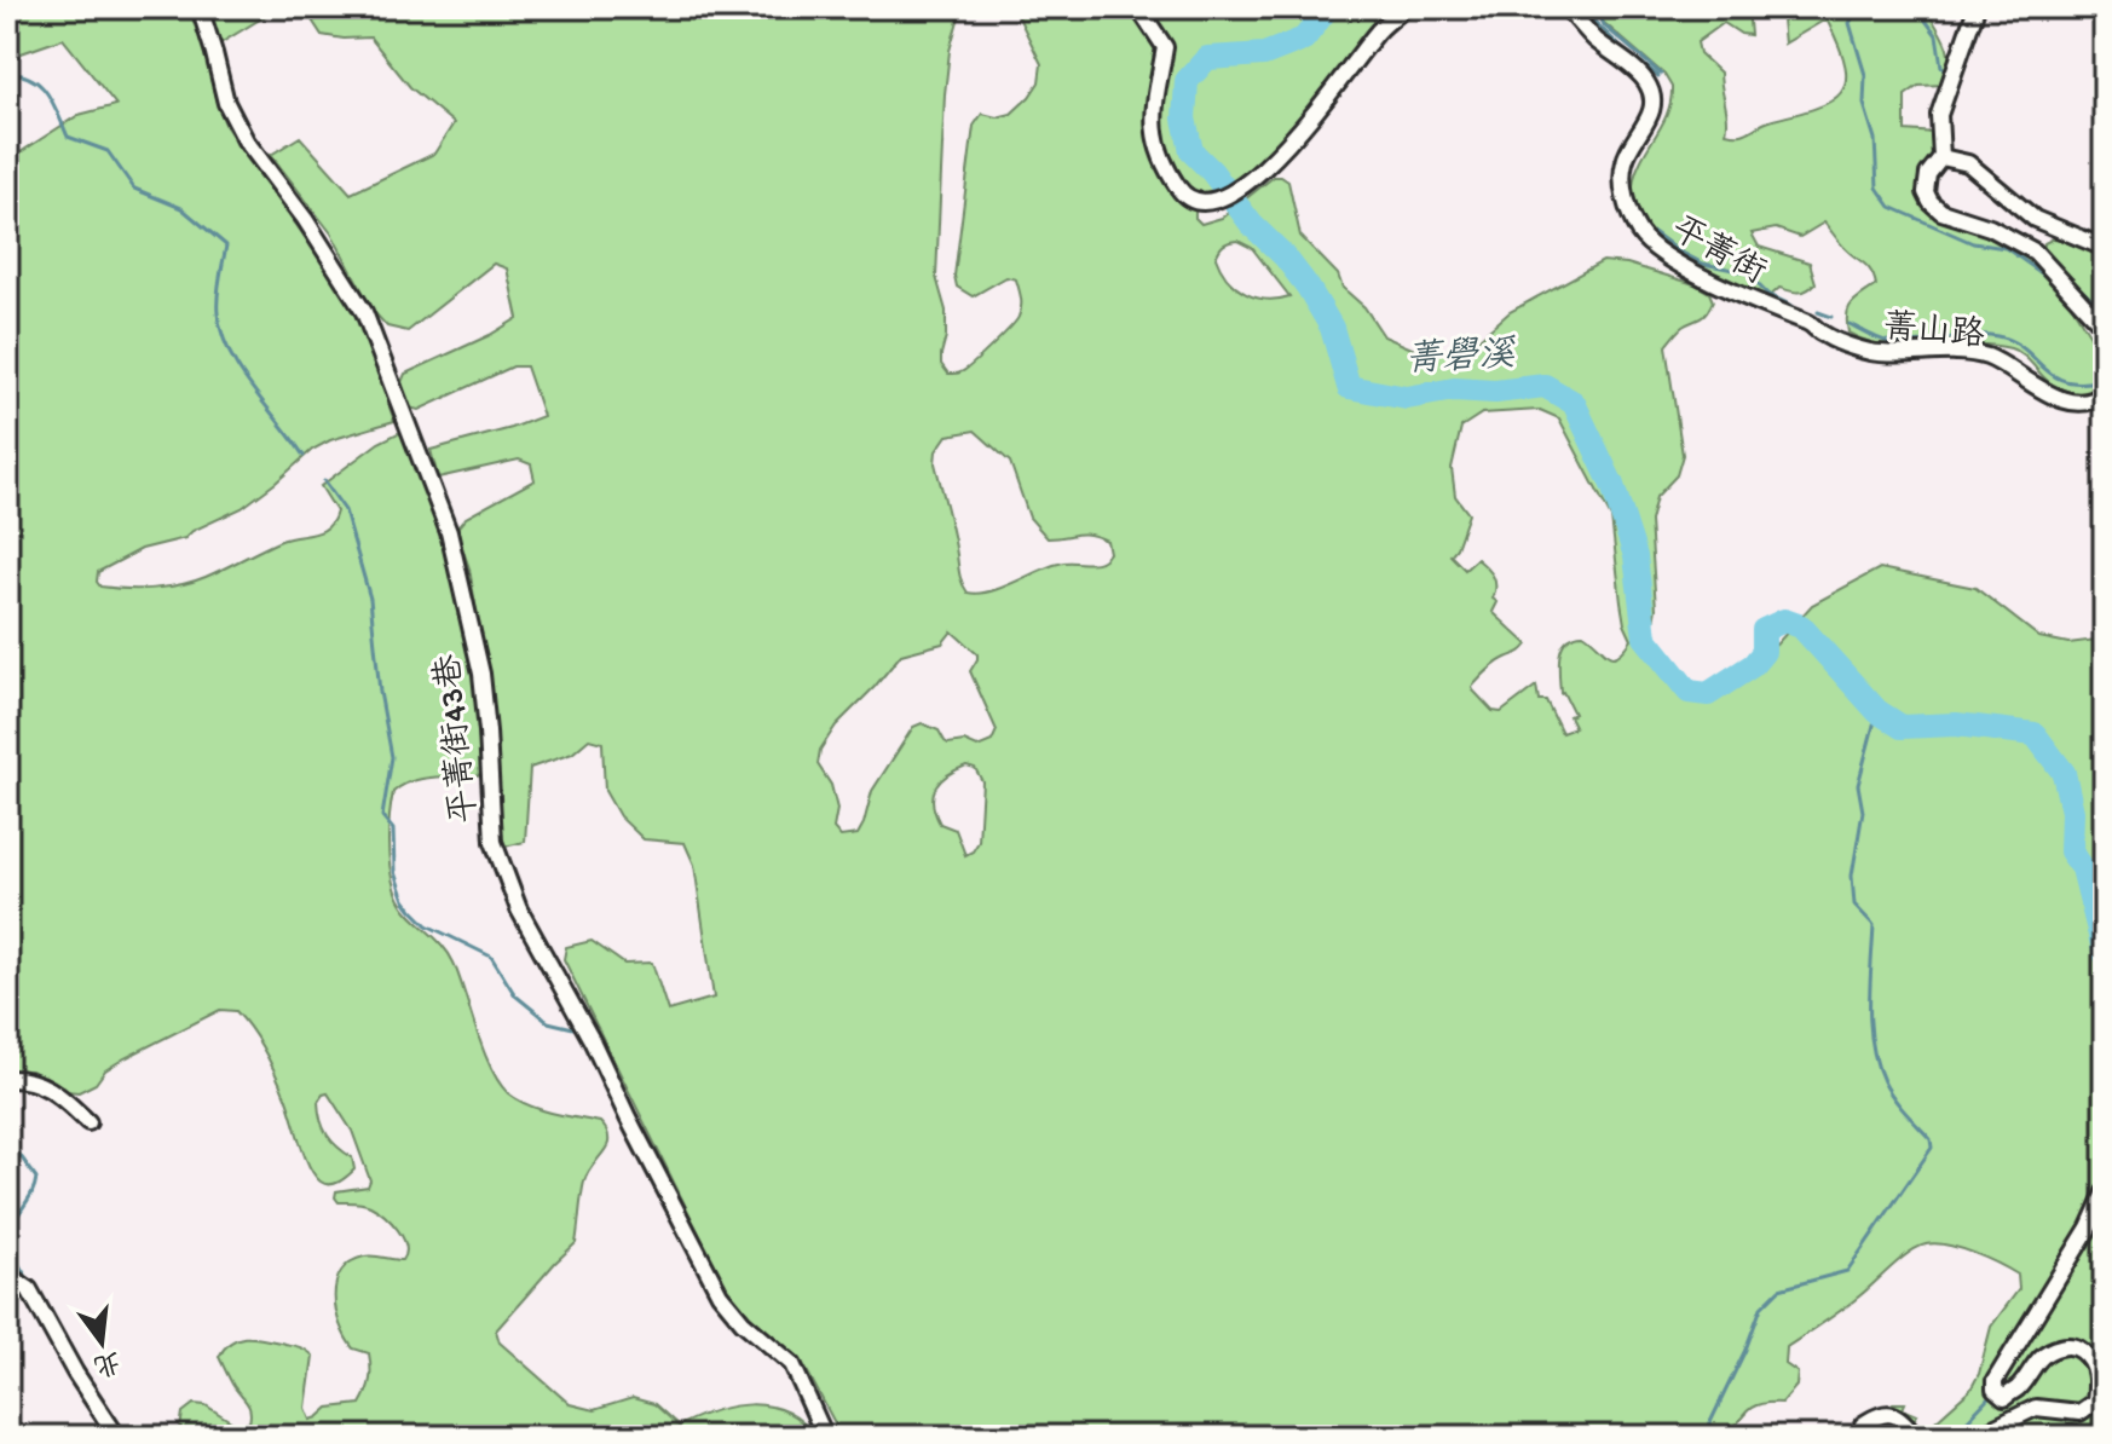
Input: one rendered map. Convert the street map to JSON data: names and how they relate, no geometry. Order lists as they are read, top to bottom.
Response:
{
  "streets": {
    "street": ["平菁街", "菁山路", "平菁街43巷"]
  },
  "crossings": [
    ["平菁街", "菁山路"]
  ],
  "water": ["菁礐溪"],
  "north": "bottom"
}
